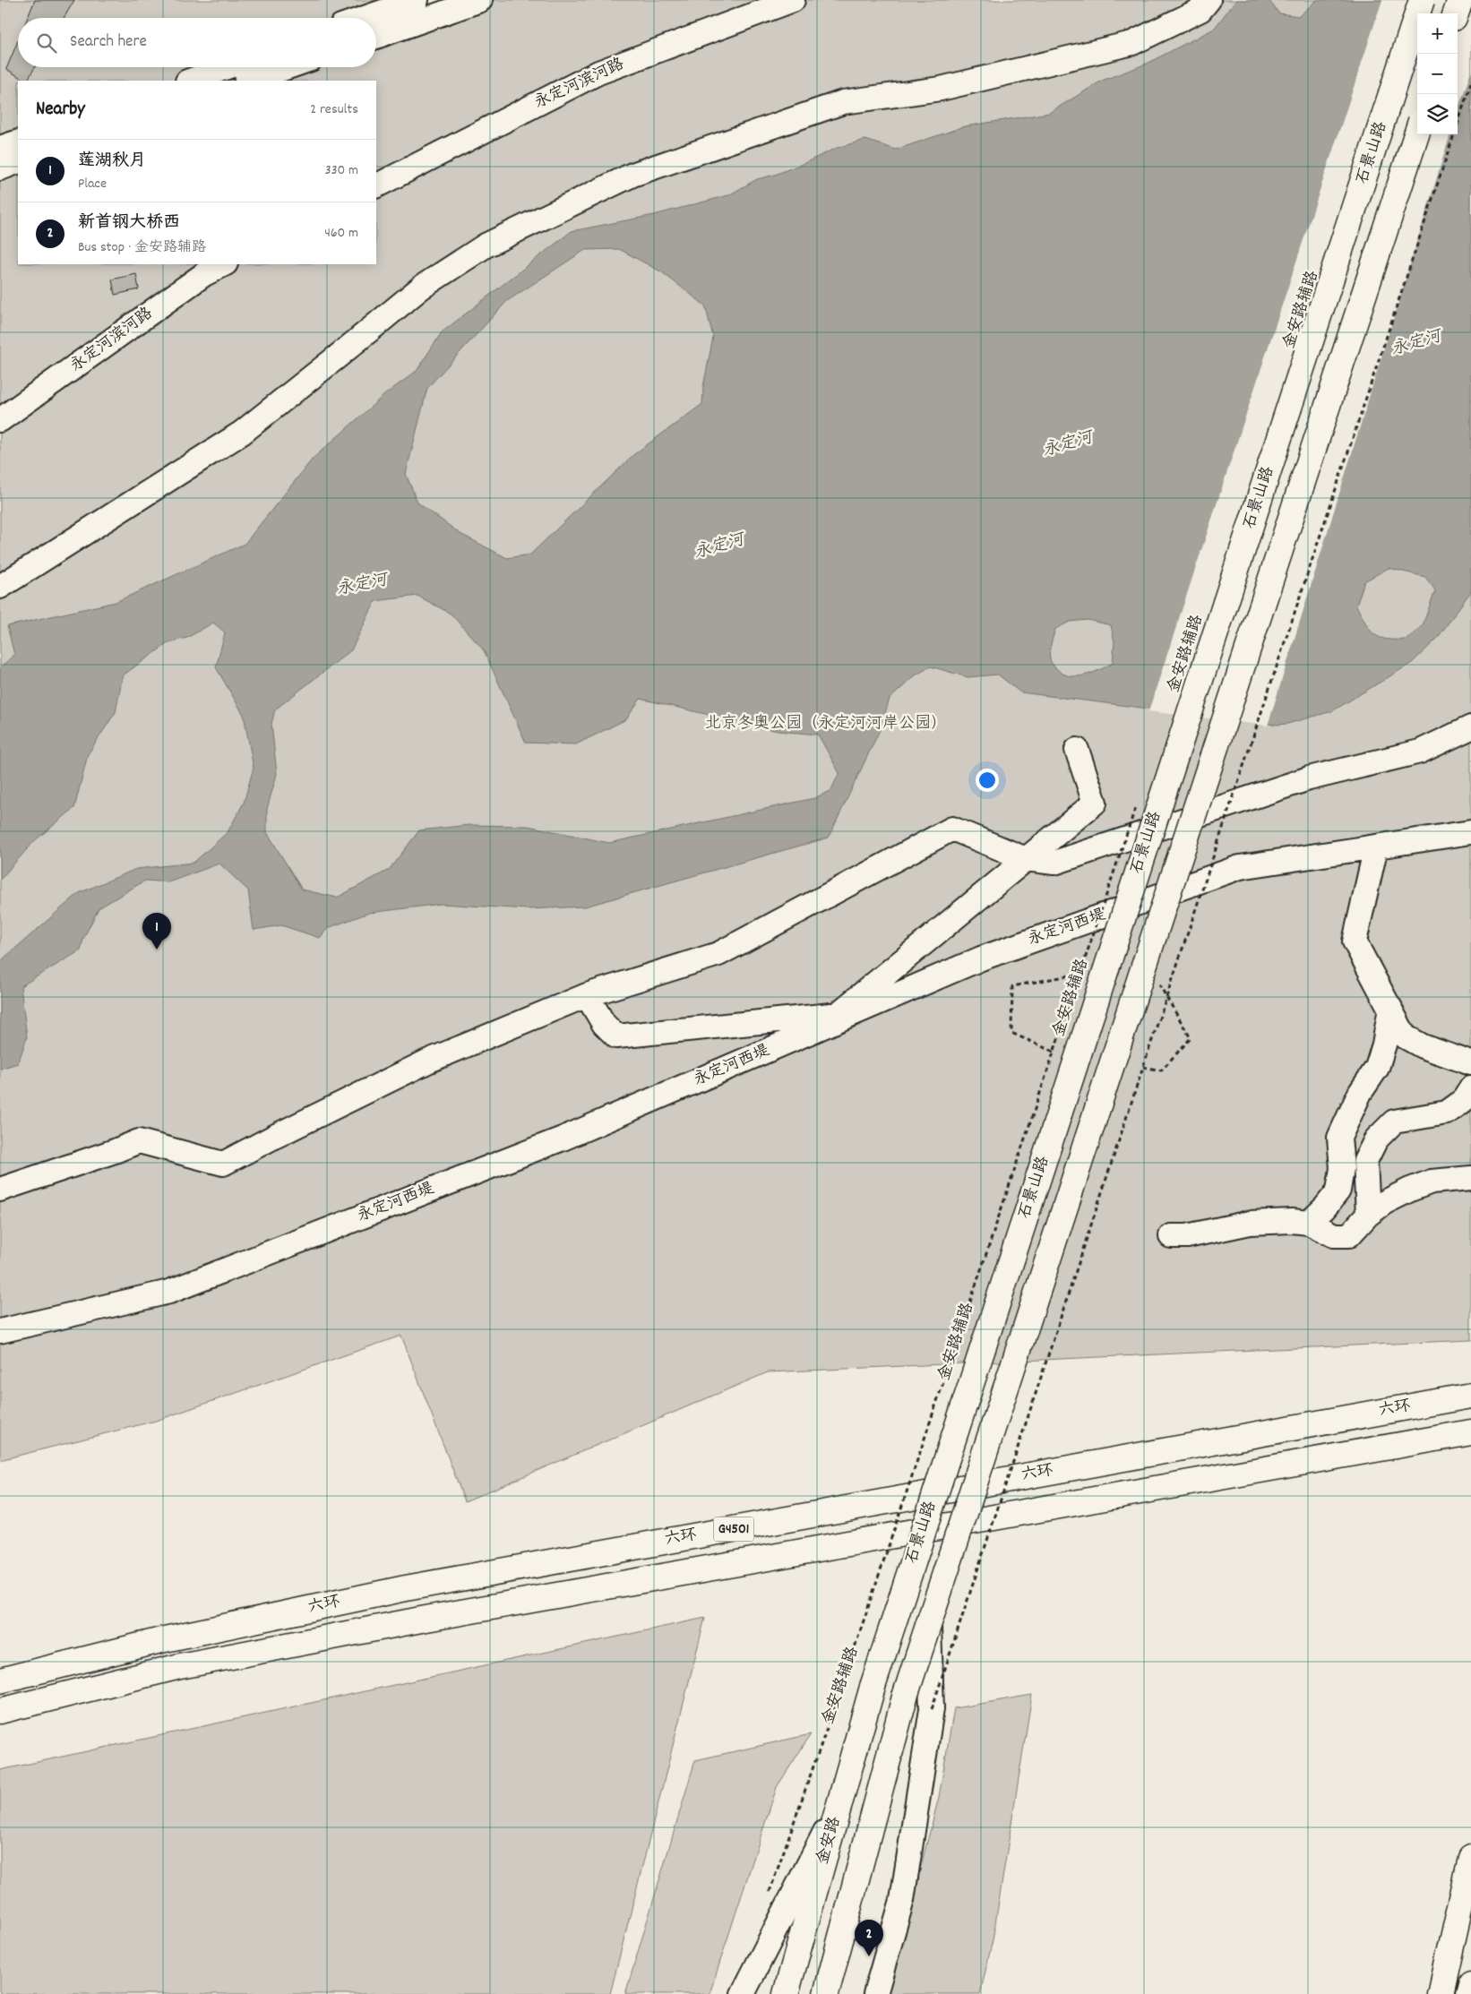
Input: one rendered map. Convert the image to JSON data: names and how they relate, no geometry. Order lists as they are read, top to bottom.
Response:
{
  "streets": {
    "main road": [
      "石景山路",
      "六环",
      "G4501",
      "金安路"
    ],
    "street": ["永定河滨河路", "永定河西堤"],
    "path": ["金安路辅路"]
  },
  "crossings": [
    ["石景山路", "金安路"]
  ],
  "water": ["永定河"],
  "parks": ["北京冬奥公园（永定河河岸公园）"],
  "page": {
    "map_buttons": ["+", "−"],
    "search": "Search here",
    "heading": ["Nearby", "2 results"],
    "list": [
      {
        "mark": "1",
        "name": "莲湖秋月",
        "note": "Place",
        "value": "330 m"
      },
      {
        "mark": "2",
        "name": "新首钢大桥西",
        "note": "Bus stop · 金安路辅路",
        "value": "460 m"
      }
    ],
    "pins": ["1", "2"]
  }
}
